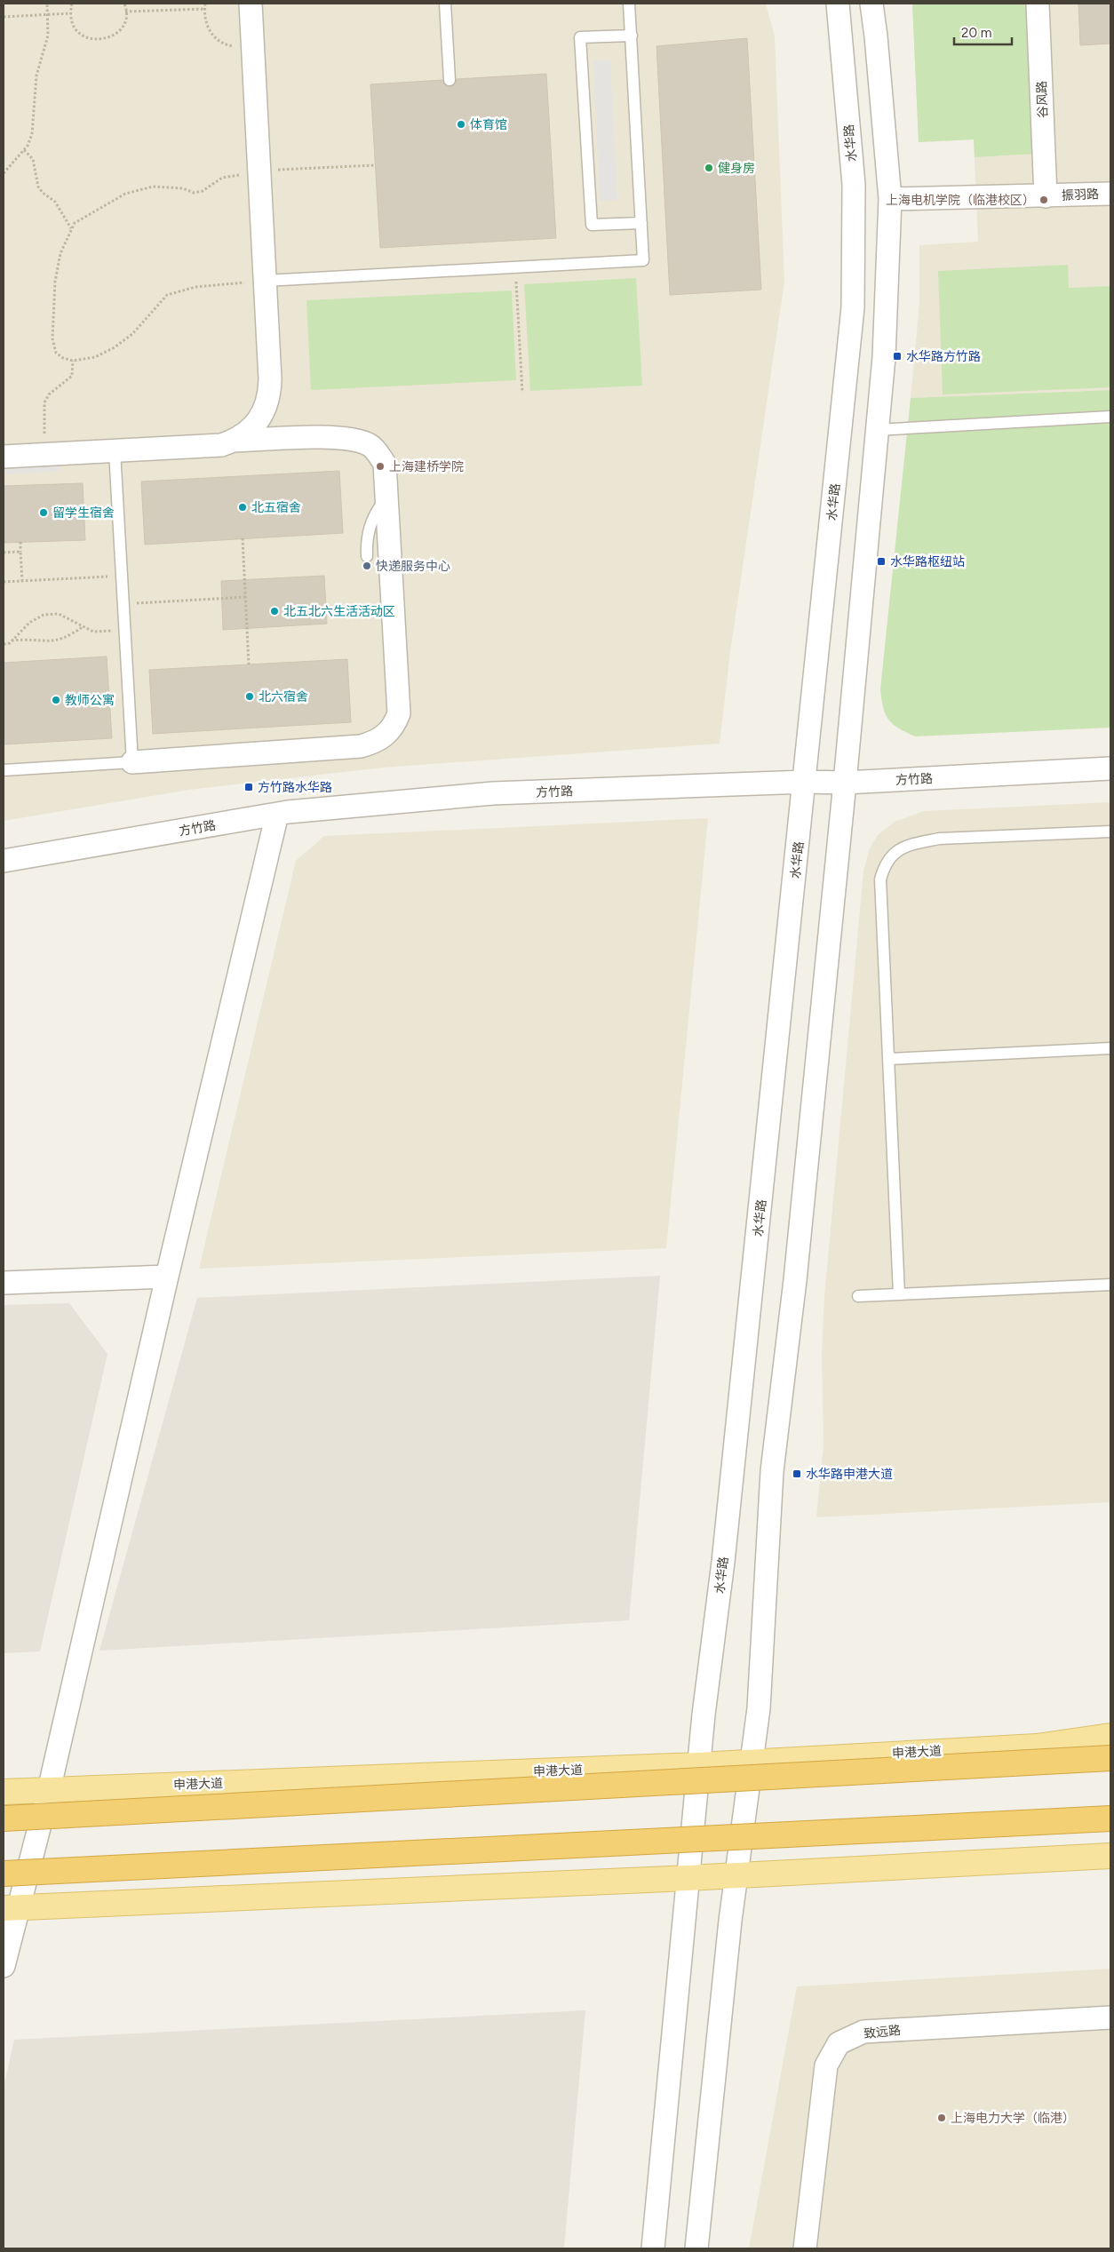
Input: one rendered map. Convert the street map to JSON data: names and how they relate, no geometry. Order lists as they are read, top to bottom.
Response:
{
  "streets": {
    "main road": ["申港大道"],
    "street": [
      "谷风路",
      "水华路",
      "振羽路",
      "方竹路",
      "致远路"
    ]
  },
  "crossings": [
    ["谷风路", "振羽路"],
    ["水华路", "方竹路"],
    ["水华路", "申港大道"]
  ],
  "places": {
    "other": [
      "体育馆",
      "健身房",
      "上海电机学院（临港校区）",
      "上海建桥学院",
      "北五宿舍",
      "留学生宿舍",
      "快递服务中心",
      "北五北六生活活动区",
      "北六宿舍",
      "教师公寓",
      "上海电力大学（临港）"
    ],
    "transit": [
      "水华路方竹路",
      "水华路枢纽站",
      "方竹路水华路",
      "水华路申港大道"
    ]
  },
  "scale_bar": "20 m"
}
